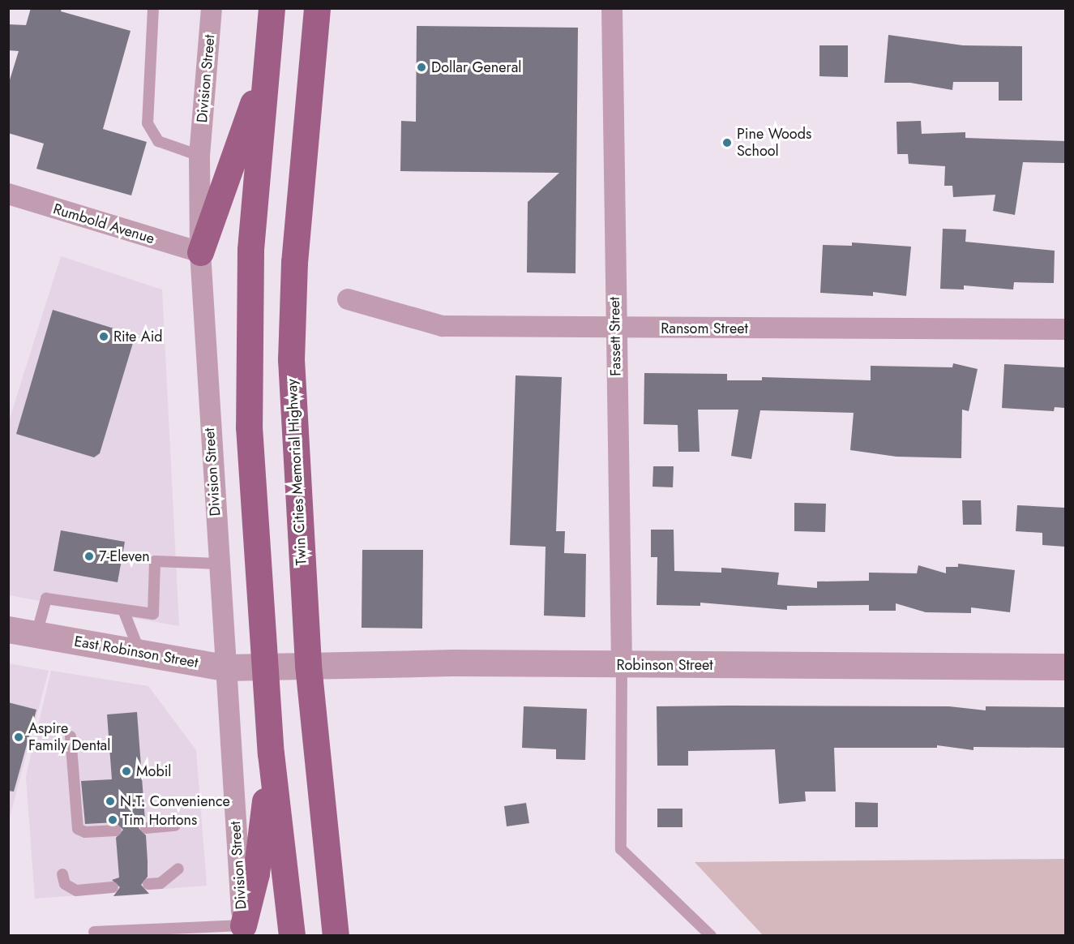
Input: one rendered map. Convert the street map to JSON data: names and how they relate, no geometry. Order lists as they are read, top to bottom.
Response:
{
  "streets": {
    "main road": ["Twin Cities Memorial Highway"],
    "street": [
      "Division Street",
      "Rumbold Avenue",
      "Ransom Street",
      "Fassett Street",
      "East Robinson Street",
      "Robinson Street"
    ]
  },
  "crossings": [
    ["Division Street", "Rumbold Avenue"],
    ["Division Street", "East Robinson Street"],
    ["Ransom Street", "Fassett Street"],
    ["Fassett Street", "Robinson Street"],
    ["Twin Cities Memorial Highway", "Robinson Street"],
    ["East Robinson Street", "Robinson Street"]
  ],
  "places": [
    "Dollar General",
    "Pine Woods School",
    "Rite Aid",
    "7-Eleven",
    "Aspire Family Dental",
    "Mobil",
    "N.T. Convenience",
    "Tim Hortons"
  ]
}
